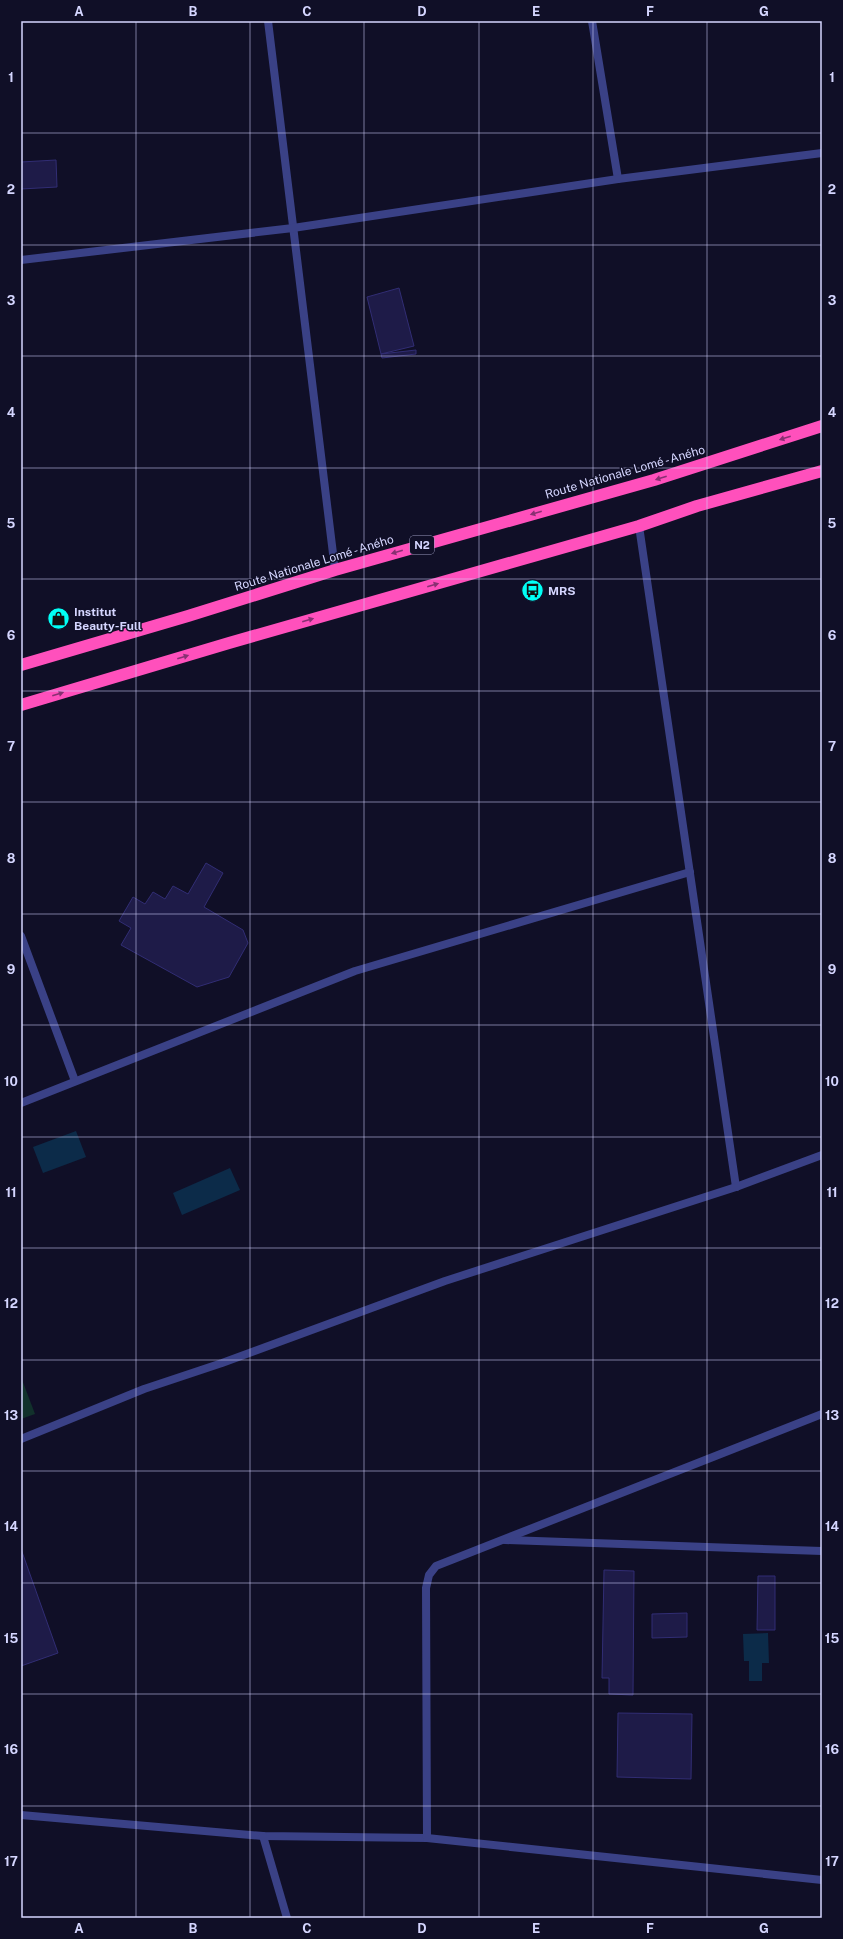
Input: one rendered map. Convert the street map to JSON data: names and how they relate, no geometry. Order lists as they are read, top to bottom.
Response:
{
  "streets": {
    "highway": ["Route Nationale Lomé - Aného", "N2"]
  },
  "places": {
    "bus stop": ["MRS"],
    "shop": ["Institut Beauty-Full"]
  },
  "grid": {
    "columns": [
      "A",
      "B",
      "C",
      "D",
      "E",
      "F",
      "G"
    ],
    "rows": [
      "1",
      "2",
      "3",
      "4",
      "5",
      "6",
      "7",
      "8",
      "9",
      "10",
      "11",
      "12",
      "13",
      "14",
      "15",
      "16",
      "17"
    ]
  }
}
